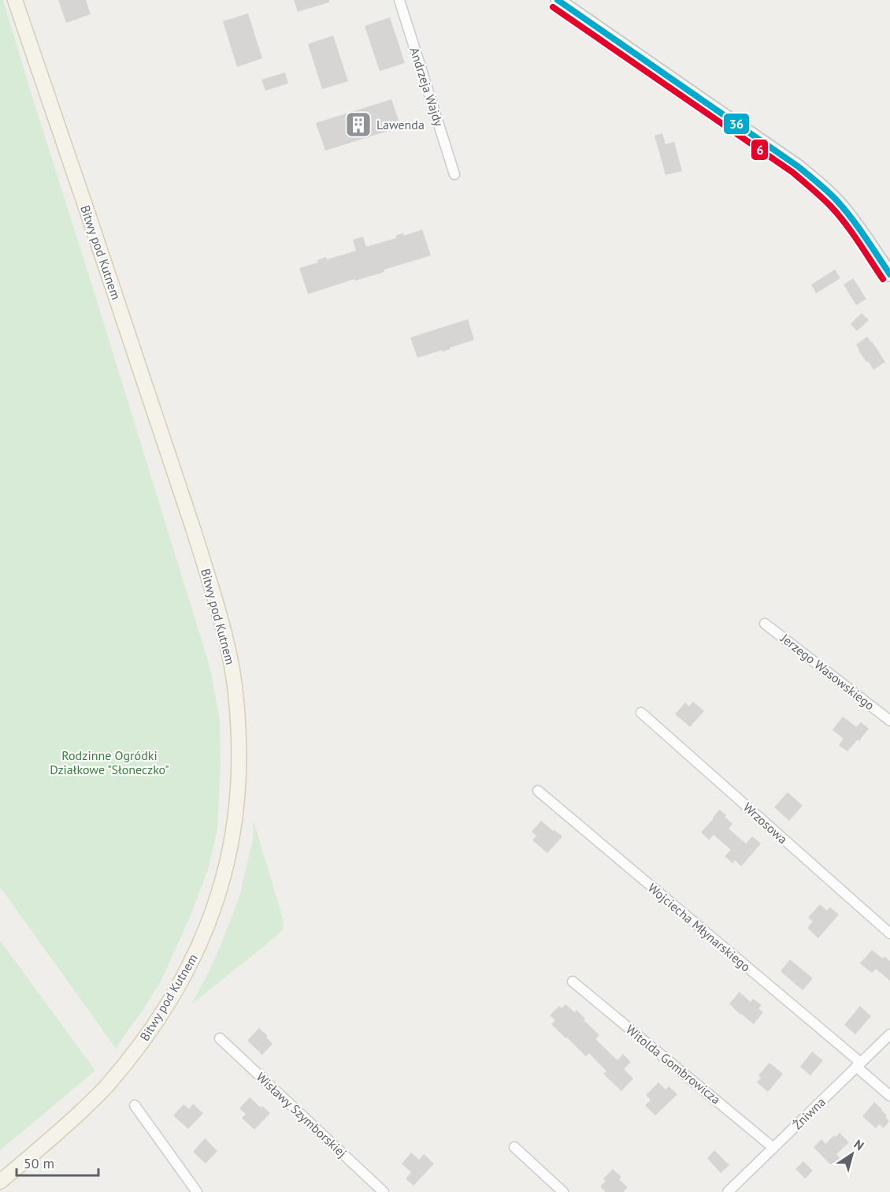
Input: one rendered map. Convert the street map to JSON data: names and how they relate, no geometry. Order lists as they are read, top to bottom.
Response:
{
  "streets": {
    "main road": ["Bitwy pod Kutnem"],
    "street": [
      "Andrzeja Wajdy",
      "Jerzego Wasowskiego",
      "Wrzosowa",
      "Wojciecha Młynarskiego",
      "Witolda Gombrowicza",
      "Żniwna",
      "Wisławy Szymborskiej"
    ]
  },
  "crossings": [
    ["Wojciecha Młynarskiego", "Żniwna"],
    ["Witolda Gombrowicza", "Żniwna"]
  ],
  "parks": ["Rodzinne Ogródki Działkowe \"Słoneczko\""],
  "places": {
    "building": ["Lawenda"]
  },
  "lines": ["transit line 36", "transit line 6"],
  "scale_bar": "50 m",
  "north": "top right"
}
